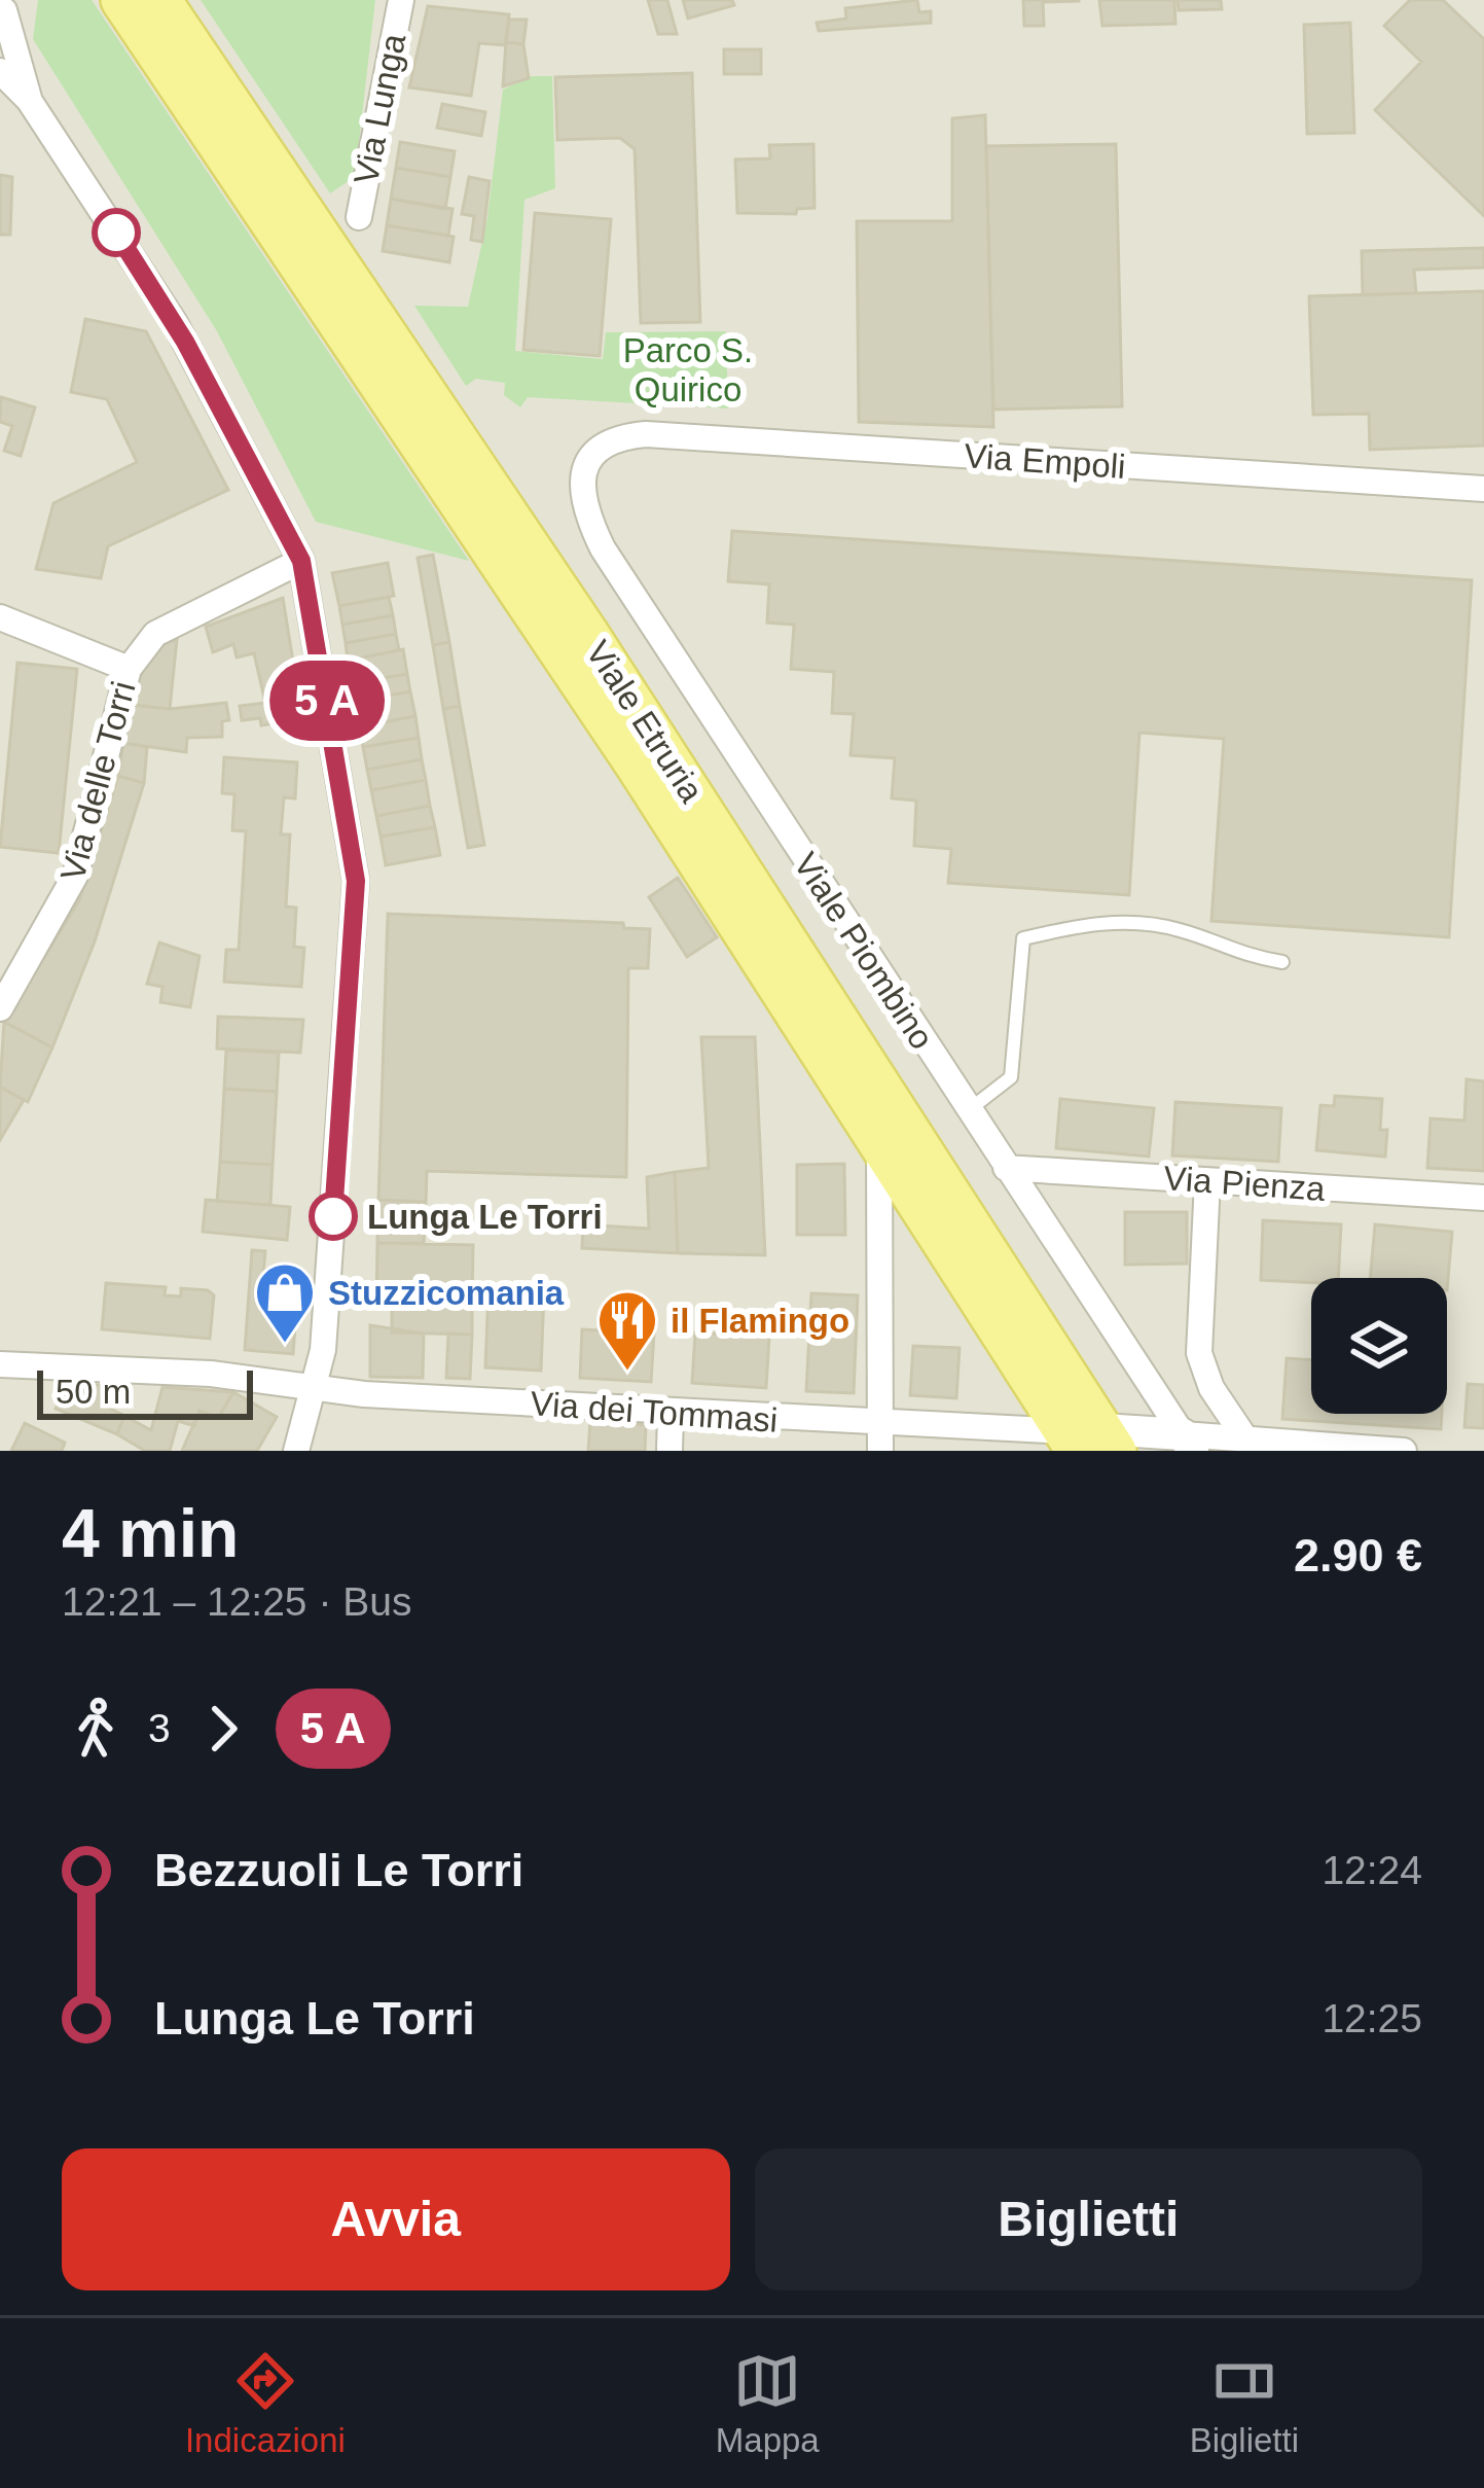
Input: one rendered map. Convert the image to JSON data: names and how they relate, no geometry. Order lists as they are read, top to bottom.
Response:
{
  "streets": {
    "main road": ["Viale Etruria"],
    "street": [
      "Via Lunga",
      "Via Empoli",
      "Via delle Torri",
      "Viale Piombino",
      "Via Pienza",
      "Via dei Tommasi"
    ]
  },
  "crossings": [
    ["Via Empoli", "Viale Piombino"],
    ["Viale Etruria", "Via dei Tommasi"],
    ["Viale Piombino", "Via Pienza"]
  ],
  "parks": ["Parco S. Quirico"],
  "places": {
    "other": ["Lunga Le Torri"],
    "shop": ["Stuzzicomania"],
    "restaurant": ["il Flamingo"]
  },
  "scale_bar": "50 m",
  "page": {
    "on_map": "5 A",
    "scale": "50 m",
    "heading": ["4 min", "12:21 – 12:25 · Bus", "2.90 €"],
    "legs": ["3", "5 A"],
    "list": [
      {
        "name": "Bezzuoli Le Torri",
        "value": "12:24"
      },
      {
        "name": "Lunga Le Torri",
        "value": "12:25"
      }
    ],
    "buttons": ["Avvia", "Biglietti"],
    "tabs": ["Indicazioni", "Mappa", "Biglietti"]
  }
}
